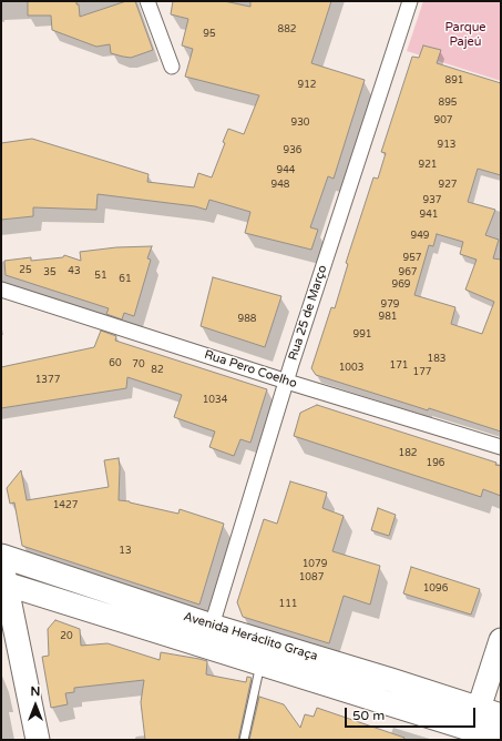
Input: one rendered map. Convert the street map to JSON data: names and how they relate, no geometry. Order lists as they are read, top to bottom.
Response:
{
  "streets": {
    "main road": ["Avenida Heráclito Graça"],
    "street": ["Rua 25 de Março", "Rua Pero Coelho"]
  },
  "crossings": [
    ["Rua 25 de Março", "Rua Pero Coelho"],
    ["Rua 25 de Março", "Avenida Heráclito Graça"]
  ],
  "parks": ["Parque Pajeú"],
  "house_numbers": [
    "882",
    "95",
    "891",
    "912",
    "895",
    "907",
    "930",
    "913",
    "936",
    "921",
    "944",
    "948",
    "927",
    "937",
    "941",
    "949",
    "957",
    "25",
    "43",
    "35",
    "967",
    "51",
    "61",
    "969",
    "979",
    "981",
    "988",
    "991",
    "183",
    "60",
    "70",
    "171",
    "1003",
    "82",
    "177",
    "1377",
    "1034",
    "182",
    "196",
    "1427",
    "13",
    "1079",
    "1087",
    "1096",
    "111",
    "20"
  ],
  "scale_bar": "50 m",
  "north": "top"
}
